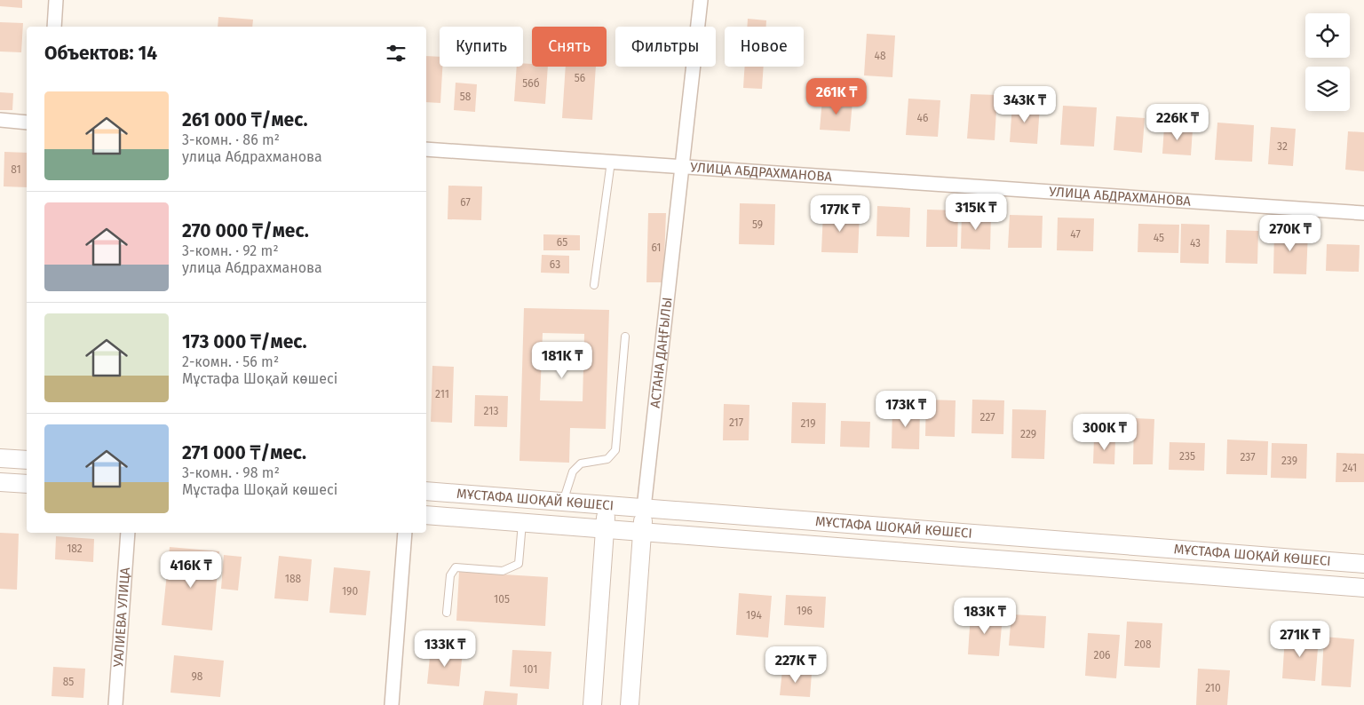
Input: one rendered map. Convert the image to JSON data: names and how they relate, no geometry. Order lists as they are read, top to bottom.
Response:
{
  "streets": {
    "street": [
      "УЛИЦА АБДРАХМАНОВА",
      "АСТАНА ДАҢҒЫЛЫ",
      "МҰСТАФА ШОҚАЙ КӨШЕСІ",
      "УАЛИЕВА УЛИЦА"
    ]
  },
  "crossings": [
    ["УЛИЦА АБДРАХМАНОВА", "АСТАНА ДАҢҒЫЛЫ"],
    ["АСТАНА ДАҢҒЫЛЫ", "МҰСТАФА ШОҚАЙ КӨШЕСІ"]
  ],
  "house_numbers": [
    "48",
    "56",
    "56б",
    "58",
    "46",
    "32",
    "81",
    "67",
    "59",
    "47",
    "45",
    "65",
    "43",
    "61",
    "63",
    "211",
    "213",
    "227",
    "217",
    "219",
    "229",
    "235",
    "237",
    "239",
    "241",
    "182",
    "188",
    "190",
    "105",
    "196",
    "194",
    "208",
    "206",
    "101",
    "98",
    "85",
    "210"
  ],
  "page": {
    "chip": [
      "Купить",
      "Снять",
      "Фильтры",
      "Новое"
    ],
    "heading": "Объектов: 14",
    "price": [
      "261K ₸",
      "343K ₸",
      "226K ₸",
      "315K ₸",
      "177K ₸",
      "270K ₸",
      "181K ₸",
      "173K ₸",
      "300K ₸",
      "416K ₸",
      "183K ₸",
      "271K ₸",
      "133K ₸",
      "227K ₸"
    ],
    "list": [
      {
        "name": "261 000 ₸/мес.",
        "note": "3-комн. · 86 m² · улица Абдрахманова"
      },
      {
        "name": "270 000 ₸/мес.",
        "note": "3-комн. · 92 m² · улица Абдрахманова"
      },
      {
        "name": "173 000 ₸/мес.",
        "note": "2-комн. · 56 m² · Мұстафа Шоқай көшесі"
      },
      {
        "name": "271 000 ₸/мес.",
        "note": "3-комн. · 98 m² · Мұстафа Шоқай көшесі"
      }
    ]
  }
}
